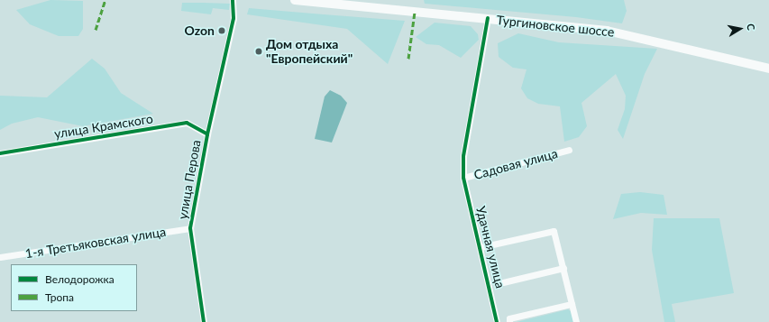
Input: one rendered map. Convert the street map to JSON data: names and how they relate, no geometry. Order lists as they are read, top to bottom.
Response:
{
  "streets": {
    "main road": ["Тургиновское шоссе"],
    "street": [
      "улица Крамского",
      "Садовая улица",
      "улица Перова",
      "1-я Третьяковская улица",
      "Удачная улица"
    ]
  },
  "crossings": [
    ["Тургиновское шоссе", "Удачная улица"],
    ["улица Крамского", "улица Перова"],
    ["Садовая улица", "Удачная улица"],
    ["улица Перова", "1-я Третьяковская улица"]
  ],
  "places": ["Ozon", "Дом отдыха \"Европейский\""],
  "legend": ["Велодорожка", "Тропа"],
  "north": "right"
}
